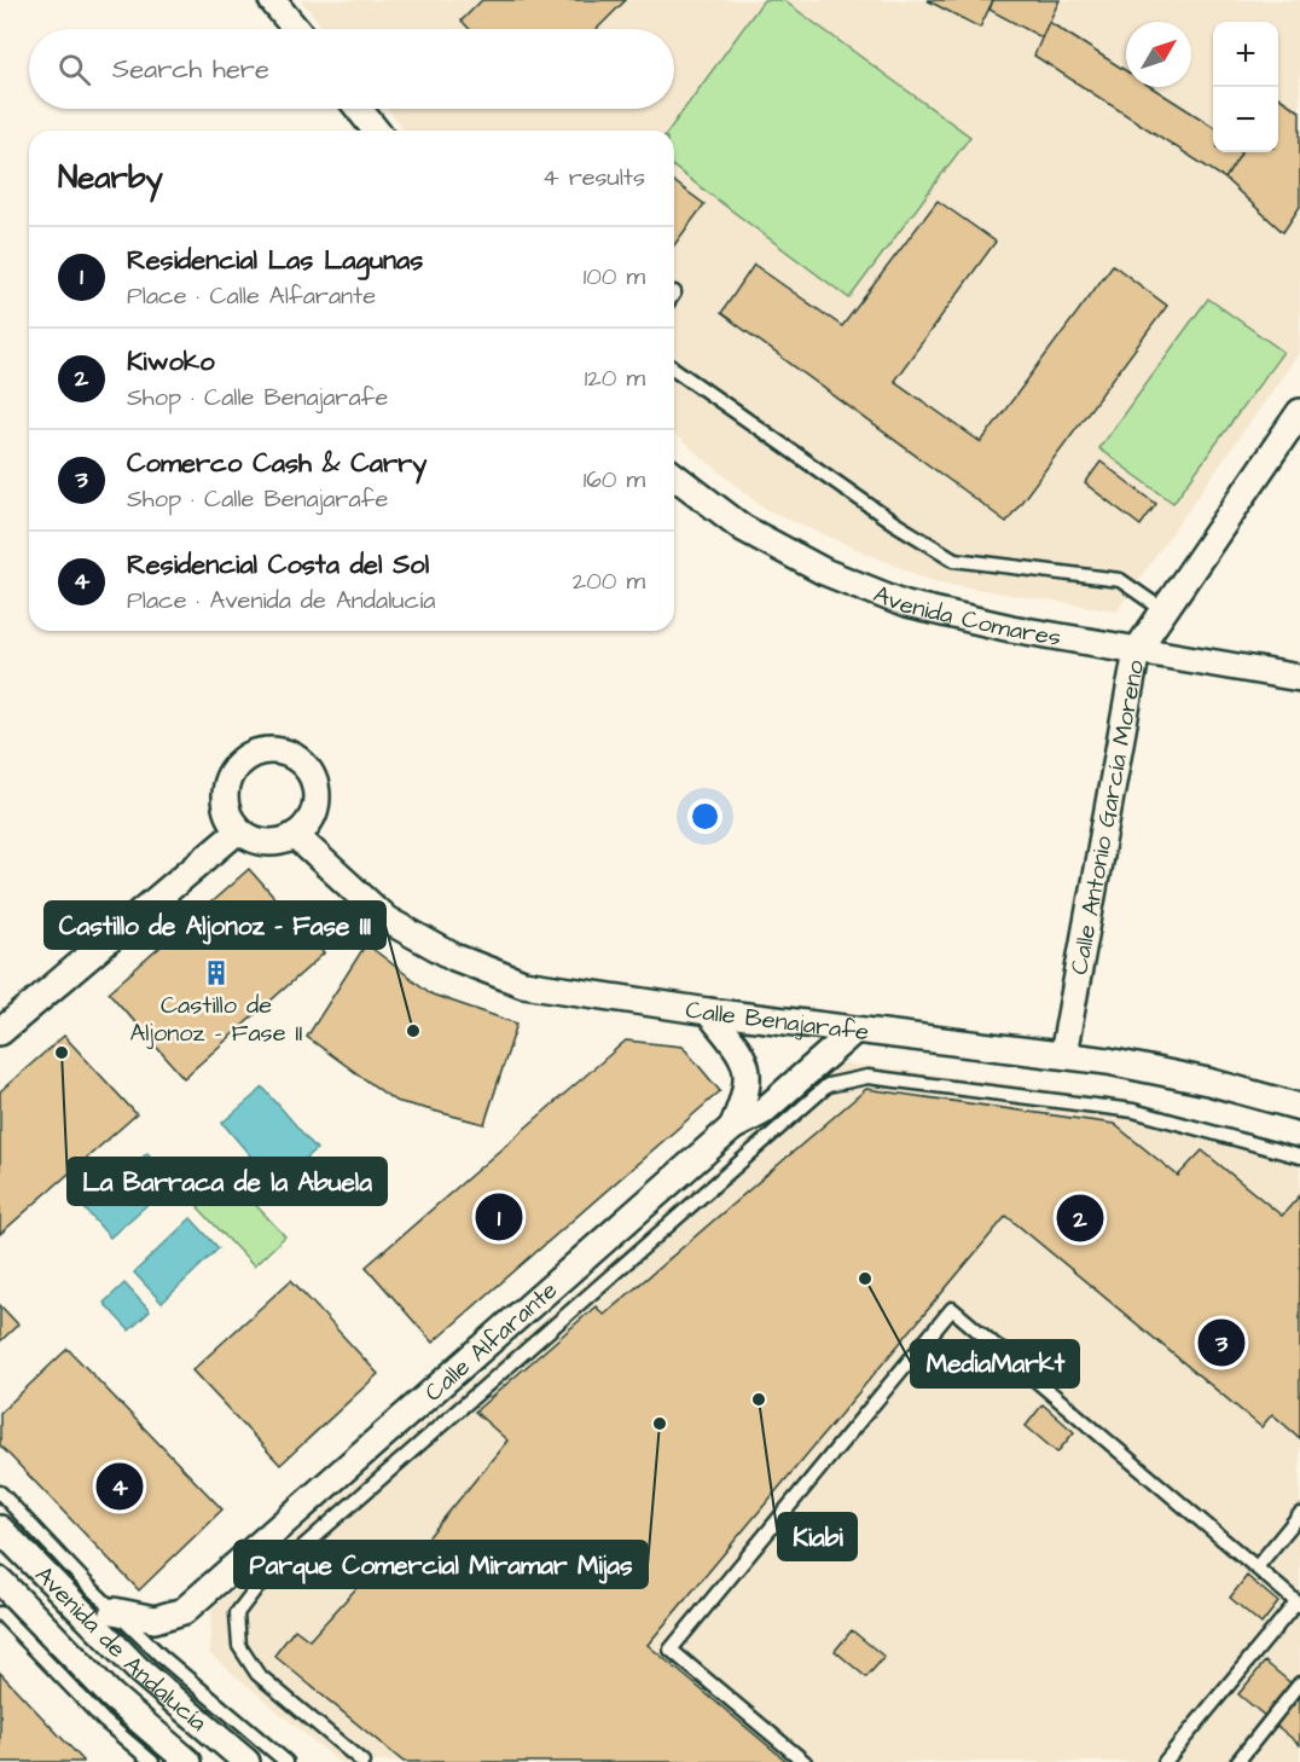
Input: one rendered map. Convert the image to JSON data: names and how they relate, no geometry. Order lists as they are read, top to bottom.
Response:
{
  "streets": {
    "street": [
      "Avenida Comares",
      "Calle Antonio García Moreno",
      "Calle Benajarafe",
      "Calle Alfarante",
      "Avenida de Andalucía"
    ]
  },
  "crossings": [
    ["Avenida Comares", "Calle Antonio García Moreno"],
    ["Calle Antonio García Moreno", "Calle Benajarafe"],
    ["Calle Benajarafe", "Calle Alfarante"]
  ],
  "places": {
    "building": ["Castillo de Aljonoz - Fase II"],
    "other": [
      "Castillo de Aljonoz - Fase III",
      "La Barraca de la Abuela",
      "MediaMarkt",
      "Kiabi",
      "Parque Comercial Miramar Mijas"
    ]
  },
  "north": "top right",
  "page": {
    "map_buttons": ["+", "−"],
    "search": "Search here",
    "heading": ["Nearby", "4 results"],
    "list": [
      {
        "mark": "1",
        "name": "Residencial Las Lagunas",
        "note": "Place · Calle Alfarante",
        "value": "100 m"
      },
      {
        "mark": "2",
        "name": "Kiwoko",
        "note": "Shop · Calle Benajarafe",
        "value": "120 m"
      },
      {
        "mark": "3",
        "name": "Comerco Cash & Carry",
        "note": "Shop · Calle Benajarafe",
        "value": "160 m"
      },
      {
        "mark": "4",
        "name": "Residencial Costa del Sol",
        "note": "Place · Avenida de Andalucía",
        "value": "200 m"
      }
    ],
    "pins": [
      "1",
      "2",
      "3",
      "4"
    ]
  }
}
